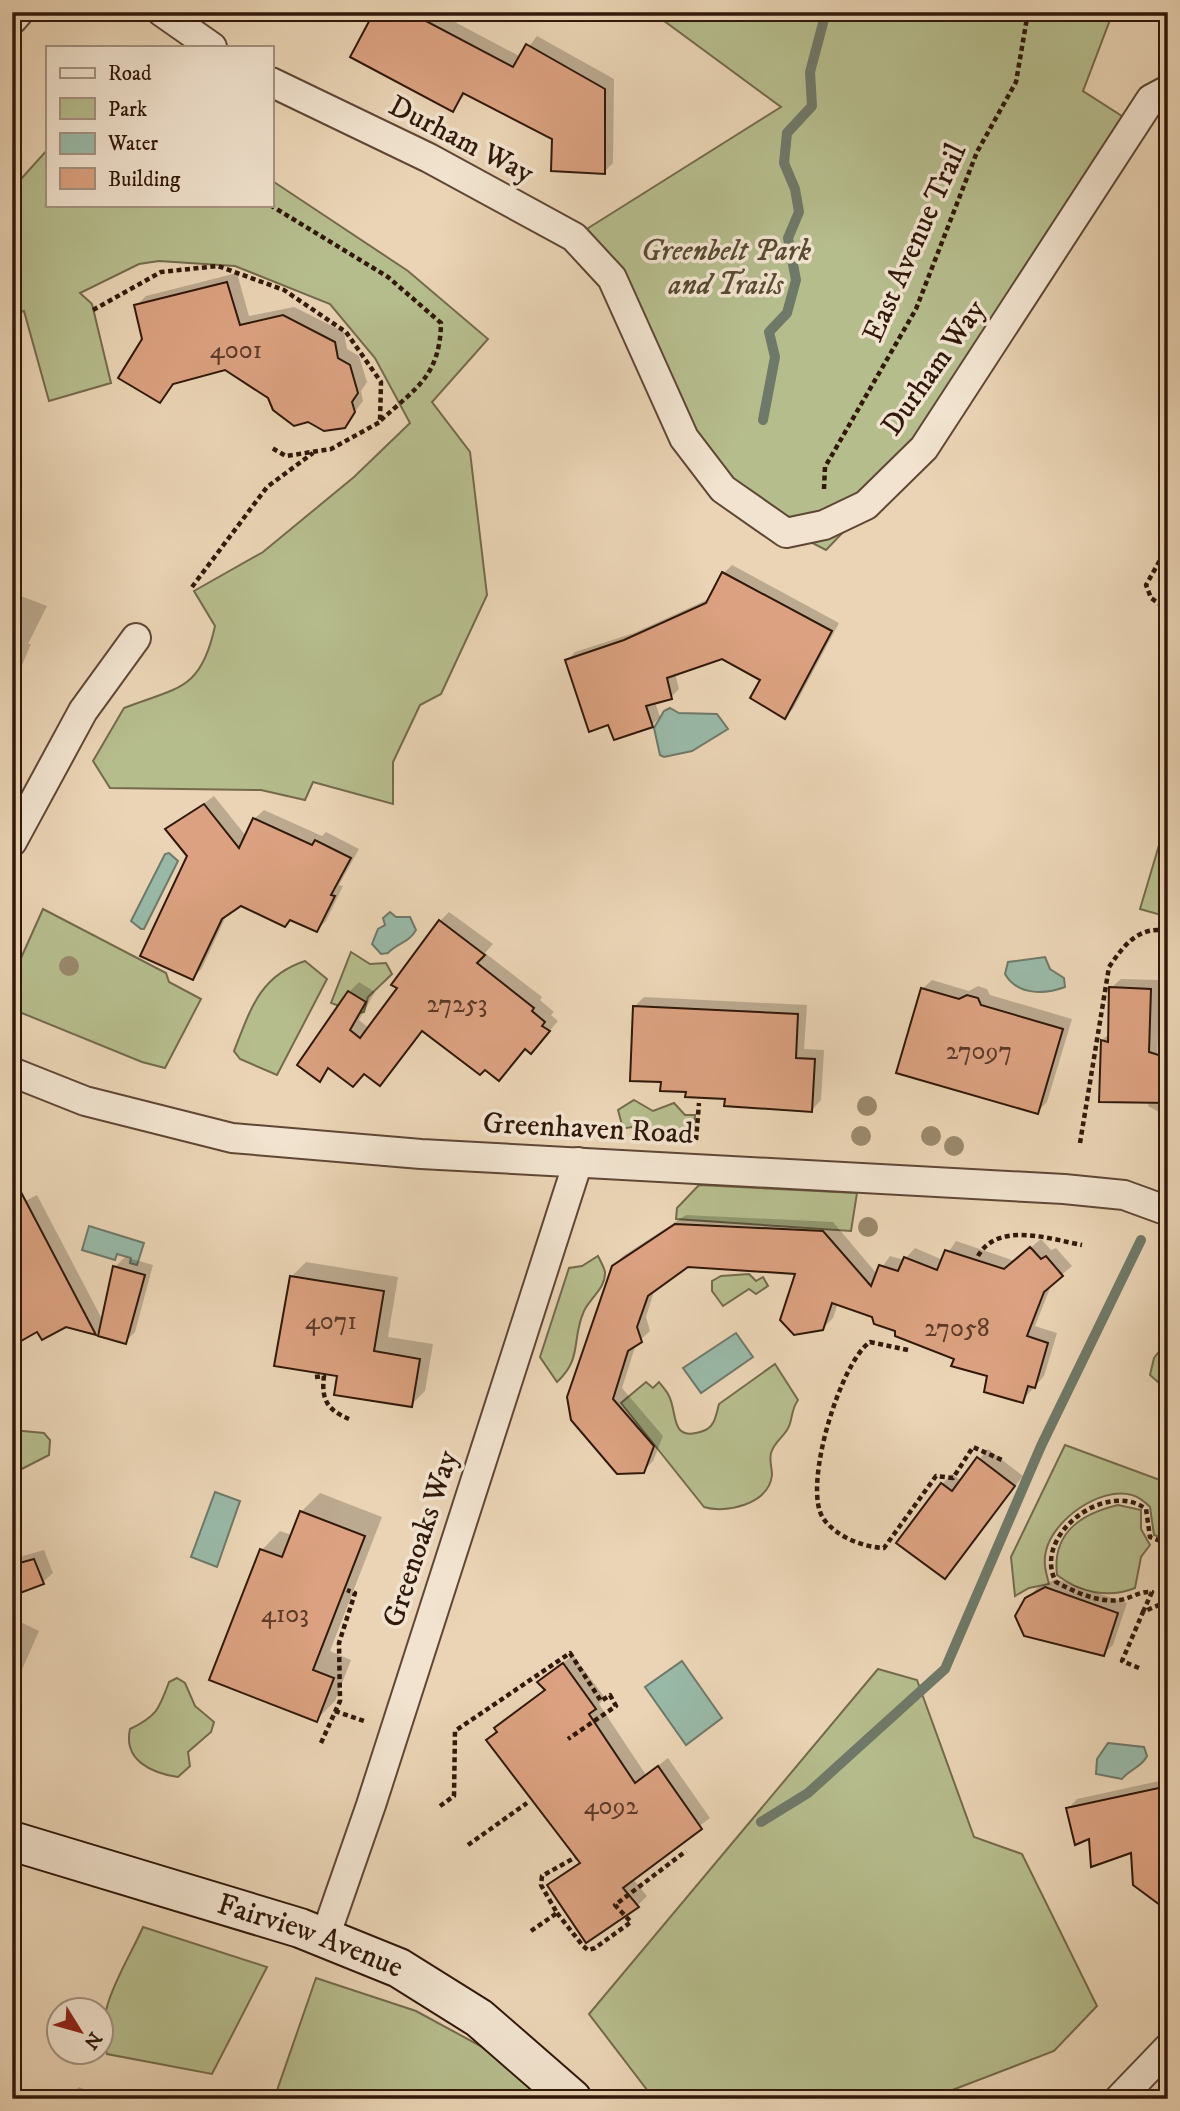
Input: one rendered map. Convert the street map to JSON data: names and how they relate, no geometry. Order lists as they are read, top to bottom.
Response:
{
  "streets": {
    "main road": ["Fairview Avenue"],
    "street": ["Durham Way", "Greenhaven Road", "Greenoaks Way"],
    "path": ["East Avenue Trail"]
  },
  "crossings": [
    ["Durham Way", "East Avenue Trail"],
    ["Greenhaven Road", "Greenoaks Way"],
    ["Greenoaks Way", "Fairview Avenue"]
  ],
  "parks": ["Greenbelt Park and Trails"],
  "house_numbers": [
    "4001",
    "27253",
    "27097",
    "4071",
    "27058",
    "4103",
    "4092"
  ],
  "legend": [
    "Road",
    "Park",
    "Water",
    "Building"
  ],
  "north": "bottom right"
}
